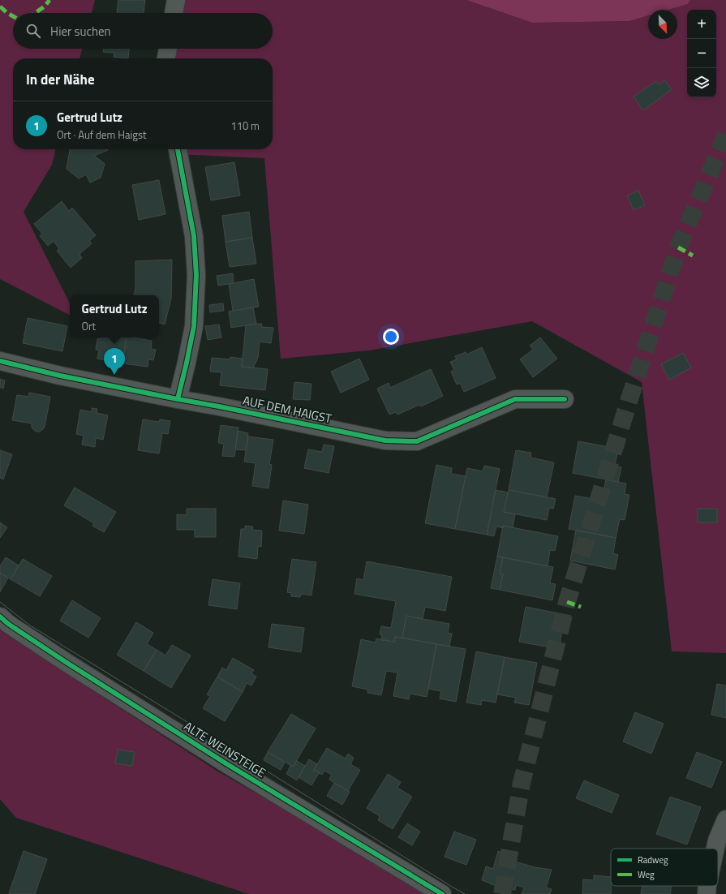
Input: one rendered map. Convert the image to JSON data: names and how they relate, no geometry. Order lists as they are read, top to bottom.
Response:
{
  "streets": {
    "street": ["AUF DEM HAIGST", "ALTE WEINSTEIGE"]
  },
  "legend": ["Radweg", "Weg"],
  "north": "bottom right",
  "page": {
    "map_buttons": ["+", "−"],
    "search": "Hier suchen",
    "heading": "In der Nähe",
    "list": [
      {
        "mark": "1",
        "name": "Gertrud Lutz",
        "note": "Ort · Auf dem Haigst",
        "value": "110 m"
      }
    ],
    "popup": ["Gertrud Lutz", "Ort"],
    "pins": "1"
  }
}
